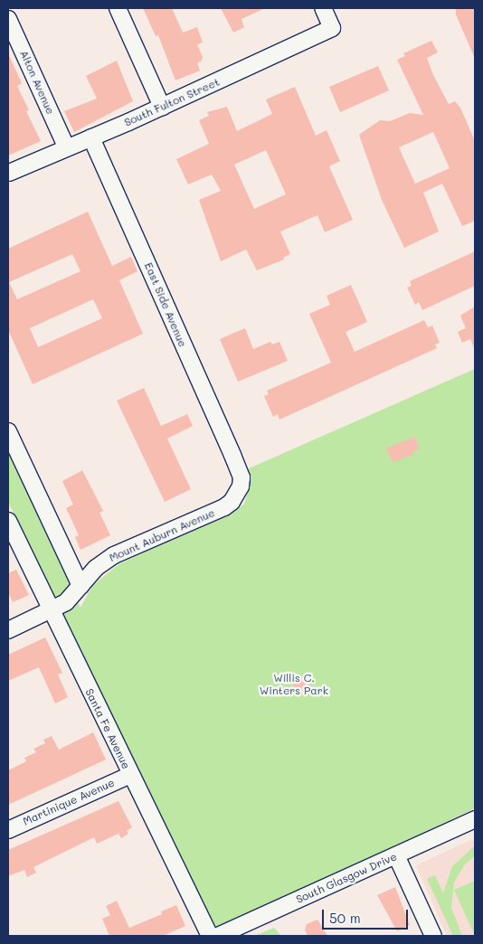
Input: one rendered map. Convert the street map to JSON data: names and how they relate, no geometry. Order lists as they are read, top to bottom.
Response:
{
  "streets": {
    "street": [
      "Alton Avenue",
      "South Fulton Street",
      "East Side Avenue",
      "Mount Auburn Avenue",
      "Santa Fe Avenue",
      "Martinique Avenue",
      "South Glasgow Drive"
    ]
  },
  "crossings": [
    ["Alton Avenue", "South Fulton Street"],
    ["South Fulton Street", "East Side Avenue"],
    ["East Side Avenue", "Mount Auburn Avenue"],
    ["Mount Auburn Avenue", "Santa Fe Avenue"],
    ["Santa Fe Avenue", "Martinique Avenue"]
  ],
  "parks": ["Willis C. Winters Park"],
  "scale_bar": "50 m"
}
